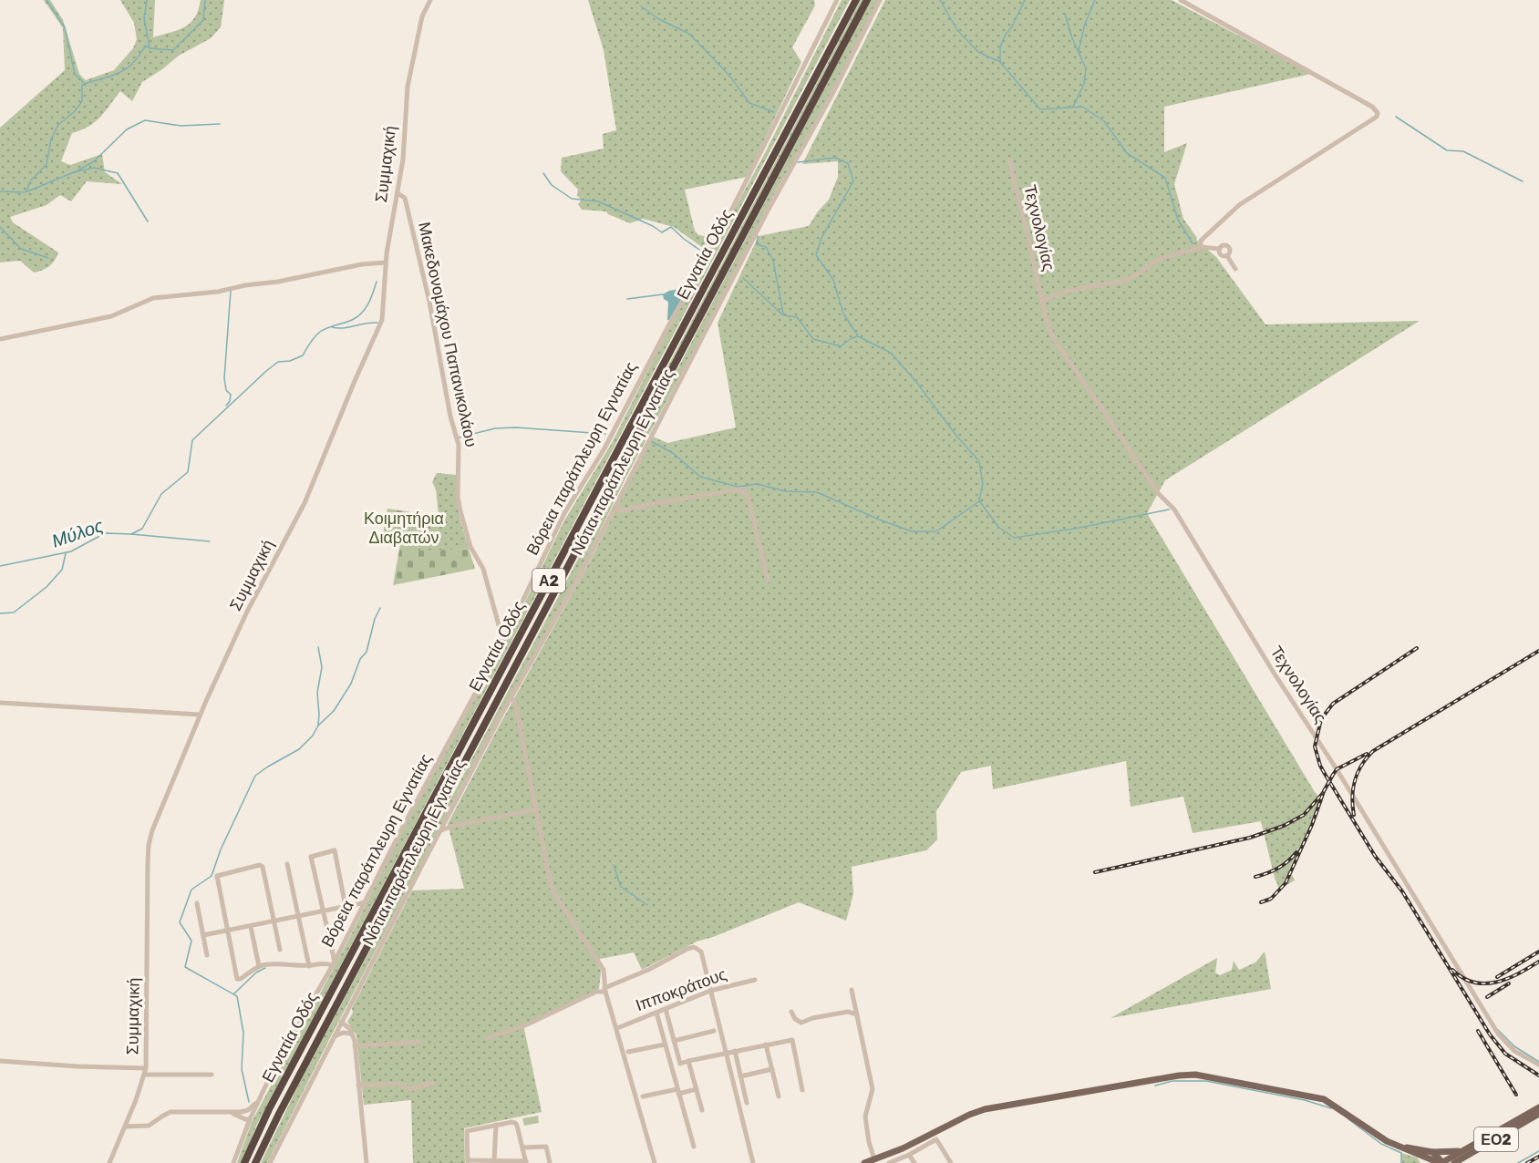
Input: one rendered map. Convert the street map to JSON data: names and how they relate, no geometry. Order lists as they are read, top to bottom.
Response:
{
  "streets": {
    "highway": ["Εγνατία Οδός", "Α2"],
    "main road": ["ΕΟ2"],
    "street": [
      "Συμμαχική",
      "Τεχνολογίας",
      "Μακεδονομάχου Παπανικολάου",
      "Βόρεια παράπλευρη Εγνατίας",
      "Νότια παράπλευρη Εγνατίας",
      "Ιπποκράτους"
    ]
  },
  "crossings": [
    ["Συμμαχική", "Μακεδονομάχου Παπανικολάου"],
    ["Μακεδονομάχου Παπανικολάου", "Βόρεια παράπλευρη Εγνατίας"]
  ],
  "water": ["Μύλος"],
  "parks": ["Κοιμητήρια Διαβατών"]
}
